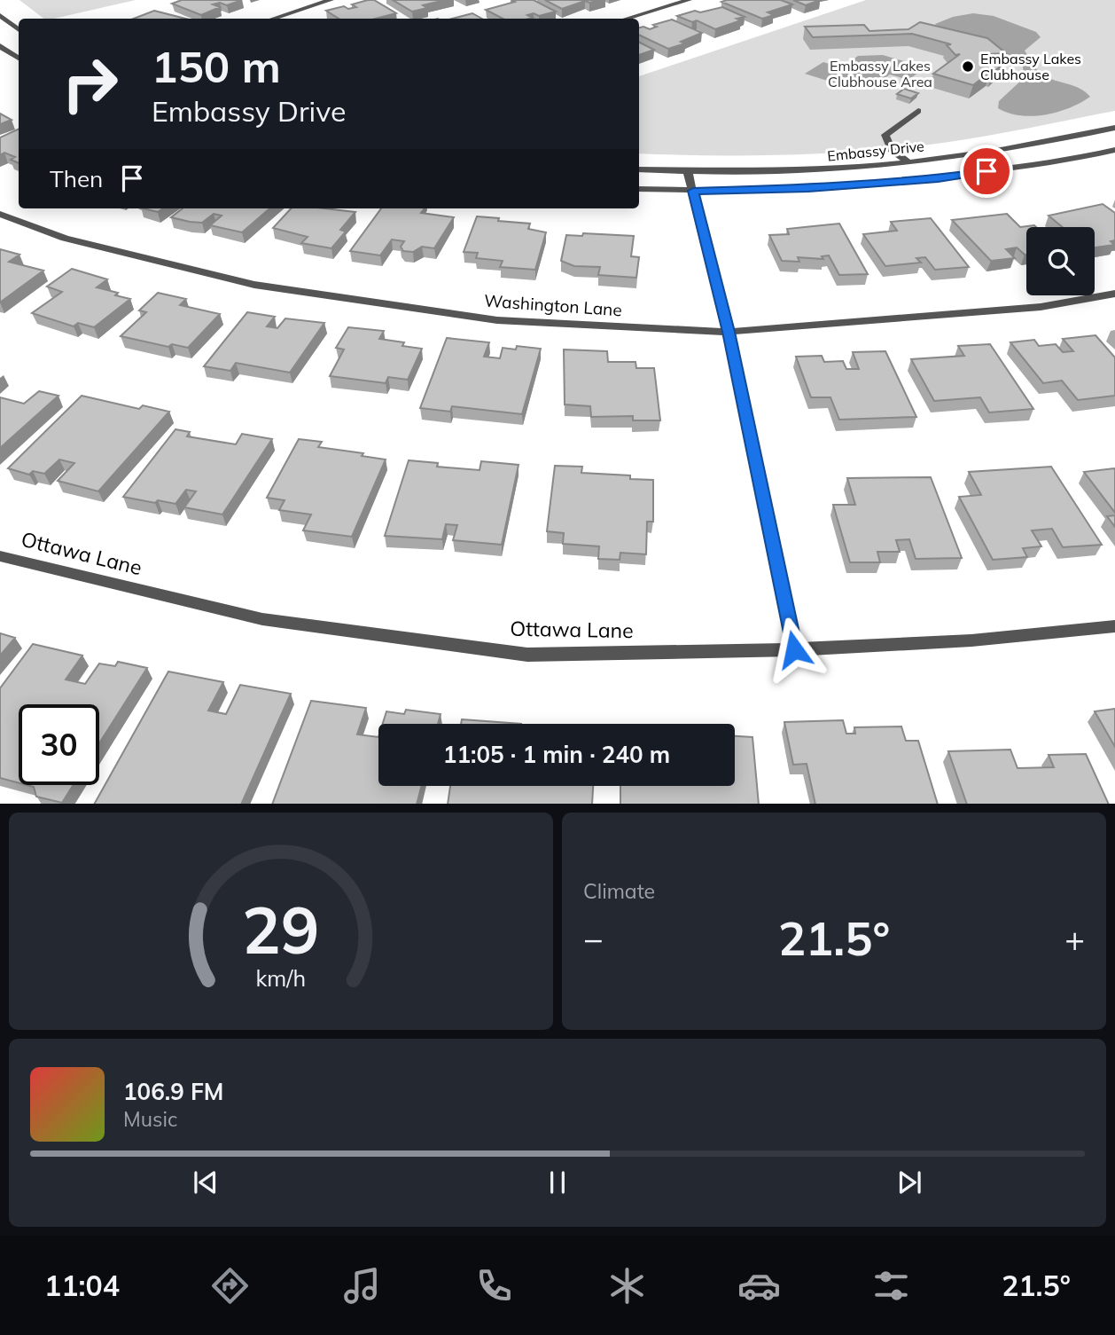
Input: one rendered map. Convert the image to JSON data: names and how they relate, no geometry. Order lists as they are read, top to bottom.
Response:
{
  "streets": {
    "street": ["Embassy Drive", "Washington Lane", "Ottawa Lane"]
  },
  "parks": ["Embassy Lakes Clubhouse Area"],
  "places": ["Embassy Lakes Clubhouse"],
  "page": {
    "turn": ["150 m", "Embassy Drive"],
    "then": "Then",
    "limit": "30",
    "trip": "11:05 · 1 min · 240 m",
    "tile": "Climate",
    "heat": ["−", "21.5°", "+"],
    "song": ["106.9 FM", "Music"],
    "tabs": ["11:04", "21.5°"],
    "gauge": ["29", "km/h"]
  }
}
